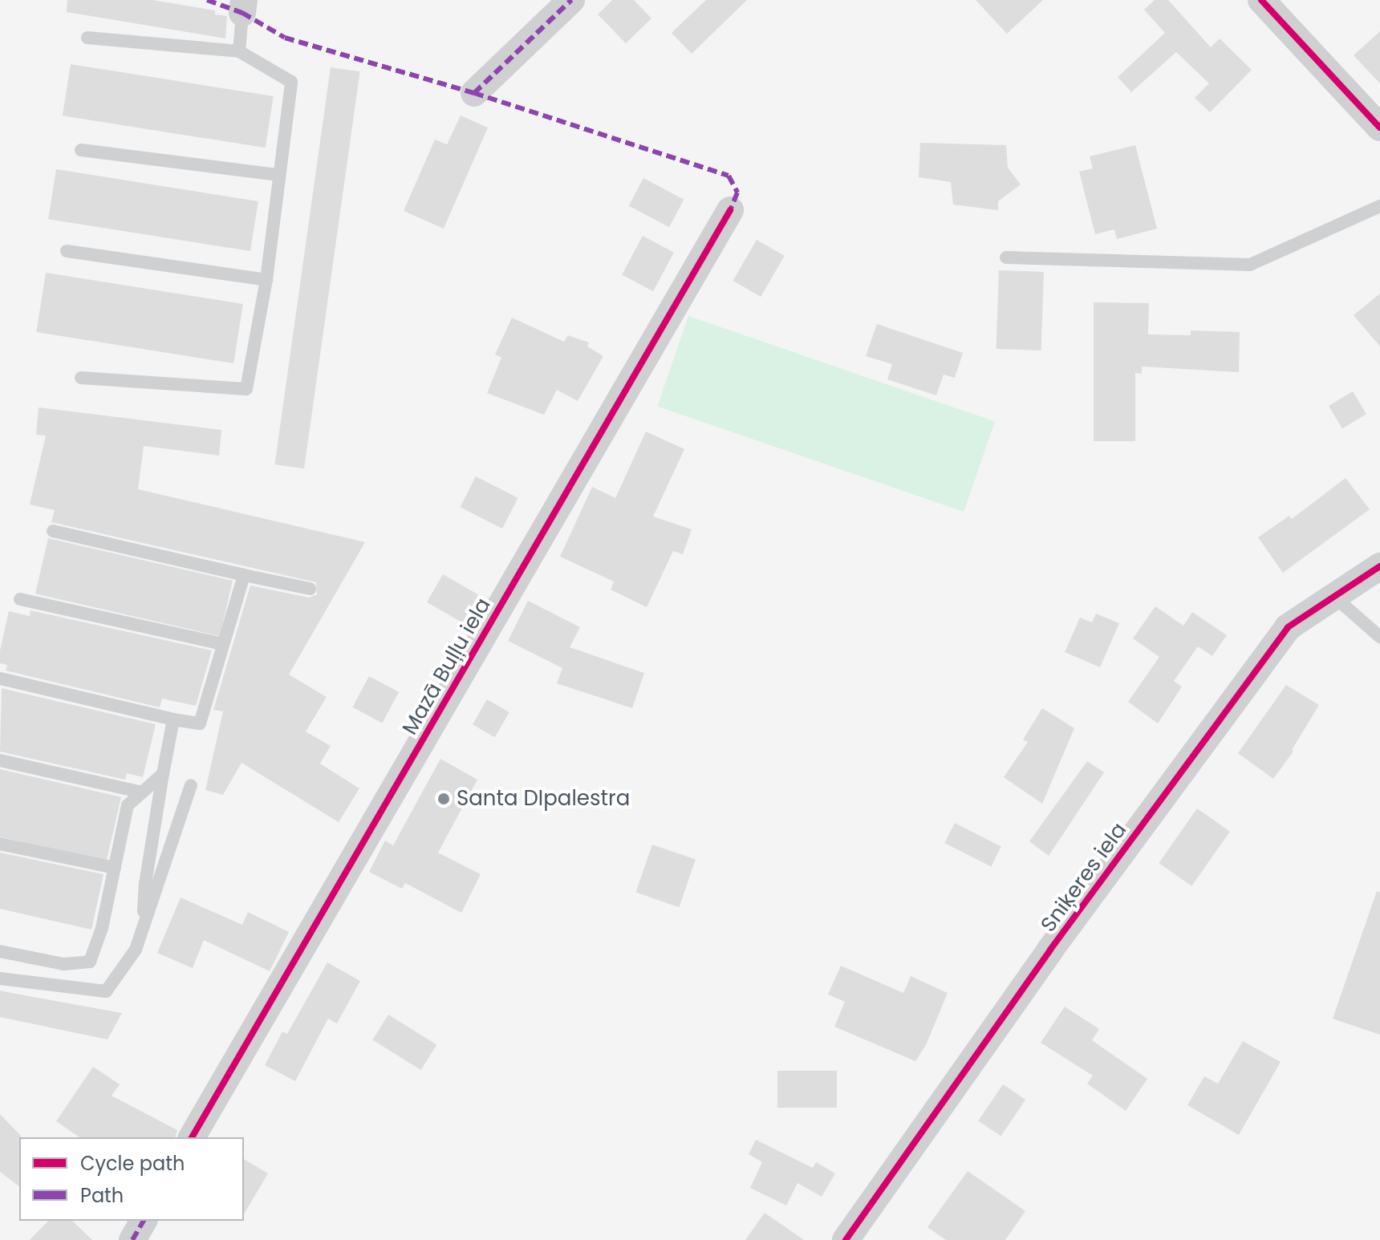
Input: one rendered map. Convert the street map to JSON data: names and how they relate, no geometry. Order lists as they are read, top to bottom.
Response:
{
  "streets": {
    "street": ["Mazā Buļļu iela", "Sniķeres iela"]
  },
  "places": ["Santa DIpalestra"],
  "legend": ["Cycle path", "Path"]
}
